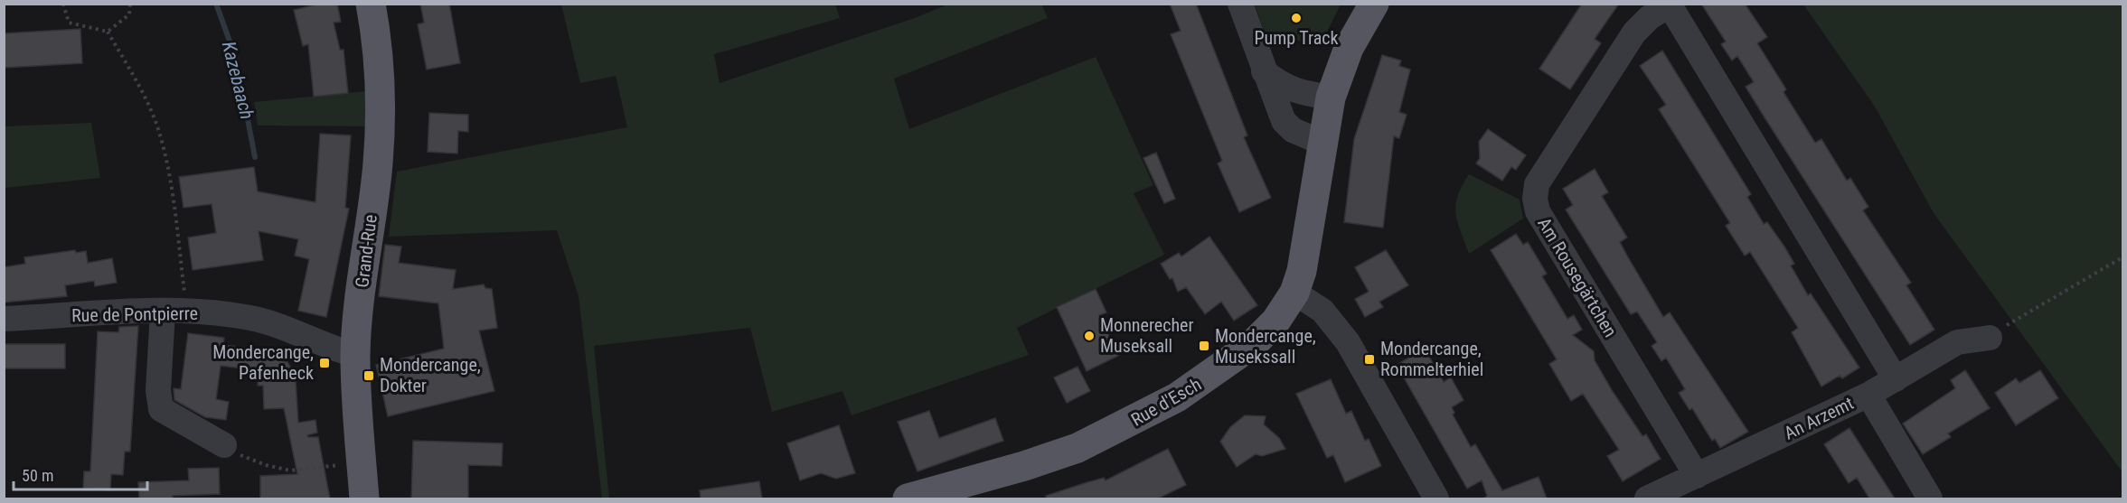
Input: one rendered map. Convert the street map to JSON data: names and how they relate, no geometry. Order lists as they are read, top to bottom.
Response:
{
  "streets": {
    "main road": ["Grand-Rue", "Rue d'Esch"],
    "street": ["Am Rousegärtchen", "Rue de Pontpierre", "An Arzemt"]
  },
  "crossings": [
    ["Grand-Rue", "Rue de Pontpierre"],
    ["Am Rousegärtchen", "An Arzemt"]
  ],
  "water": ["Kazebaach"],
  "places": {
    "other": ["Pump Track", "Monnerecher Museksall"],
    "transit": [
      "Mondercange, Musekssall",
      "Mondercange, Rommelterhiel",
      "Mondercange, Pafenheck",
      "Mondercange, Dokter"
    ]
  },
  "scale_bar": "50 m"
}
